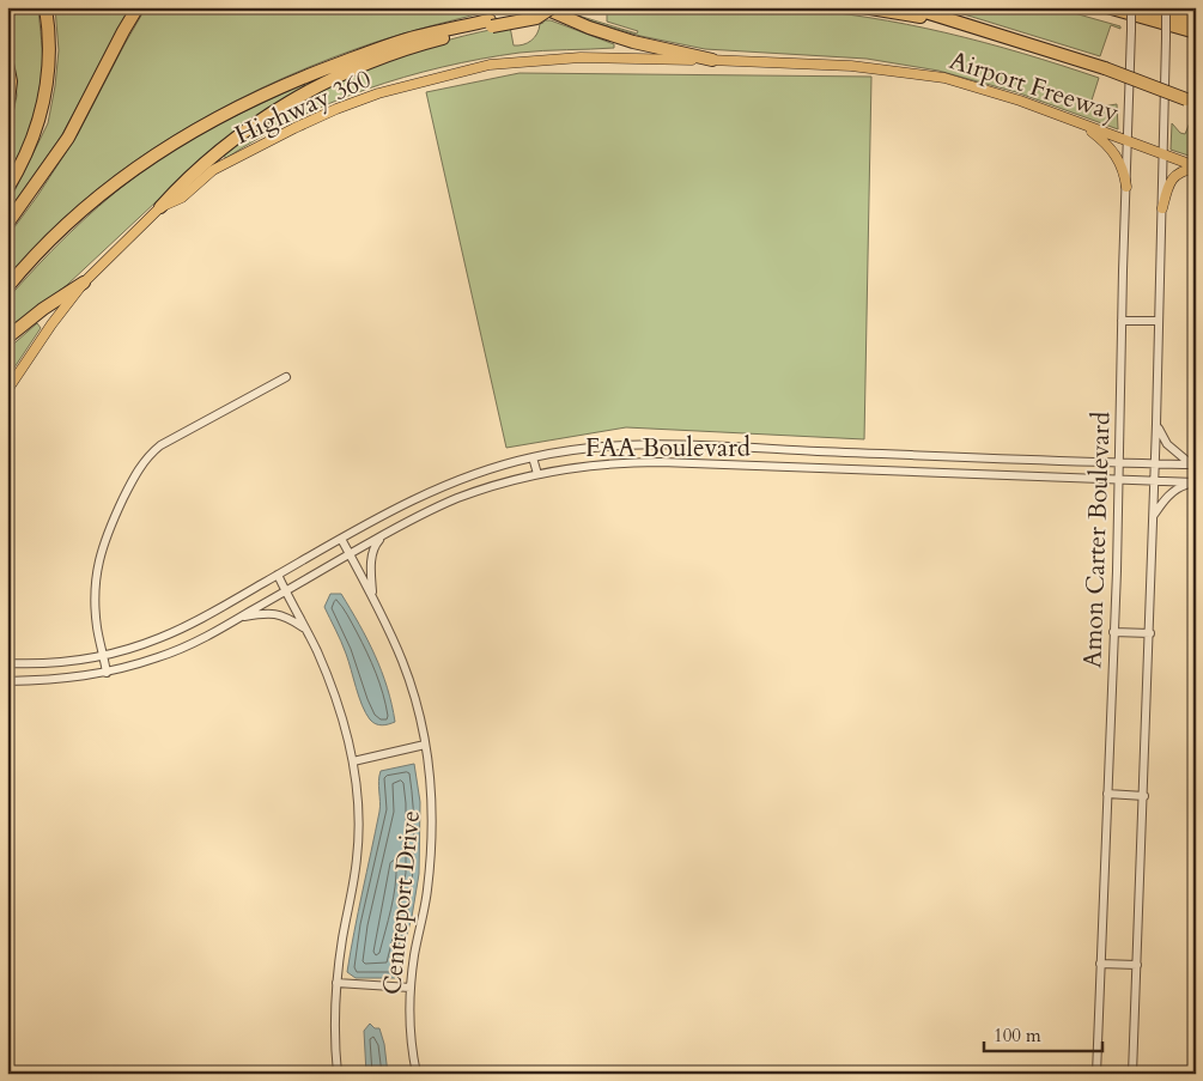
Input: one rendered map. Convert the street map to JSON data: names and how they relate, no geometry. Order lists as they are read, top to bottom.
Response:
{
  "streets": {
    "main road": ["Airport Freeway", "Highway 360"],
    "street": ["FAA Boulevard", "Amon Carter Boulevard", "Centreport Drive"]
  },
  "crossings": [
    ["Airport Freeway", "Highway 360"],
    ["Airport Freeway", "Amon Carter Boulevard"],
    ["FAA Boulevard", "Amon Carter Boulevard"],
    ["FAA Boulevard", "Centreport Drive"]
  ],
  "scale_bar": "100 m"
}
